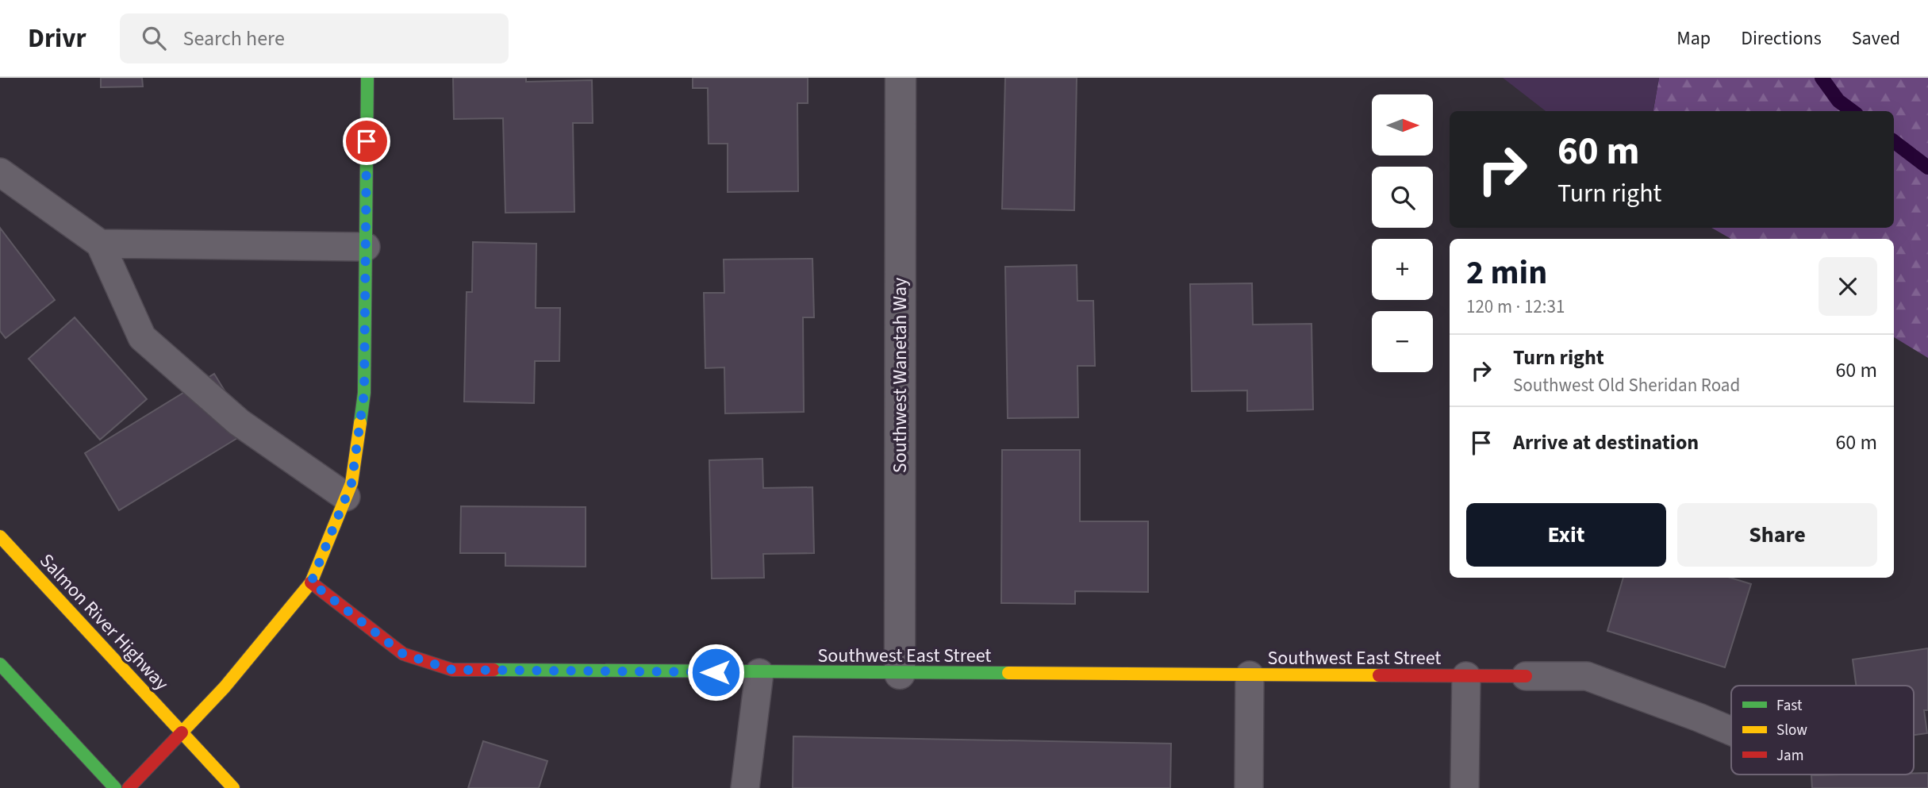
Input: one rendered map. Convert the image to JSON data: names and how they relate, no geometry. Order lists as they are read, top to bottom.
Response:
{
  "streets": {
    "main road": ["Salmon River Highway", "Southwest East Street"],
    "street": ["Southwest Wanetah Way"]
  },
  "crossings": [
    ["Southwest Wanetah Way", "Southwest East Street"]
  ],
  "legend": ["Fast", "Slow", "Jam"],
  "north": "right",
  "page": {
    "header": "Drivr",
    "search": "Search here",
    "nav": ["Map", "Directions", "Saved"],
    "map_buttons": ["+", "−"],
    "turn": ["60 m", "Turn right"],
    "heading": ["2 min", "120 m · 12:31"],
    "list": [
      {
        "name": "Turn right",
        "note": "Southwest Old Sheridan Road",
        "value": "60 m"
      },
      {
        "name": "Arrive at destination",
        "value": "60 m"
      }
    ],
    "buttons": ["Exit", "Share"]
  }
}
